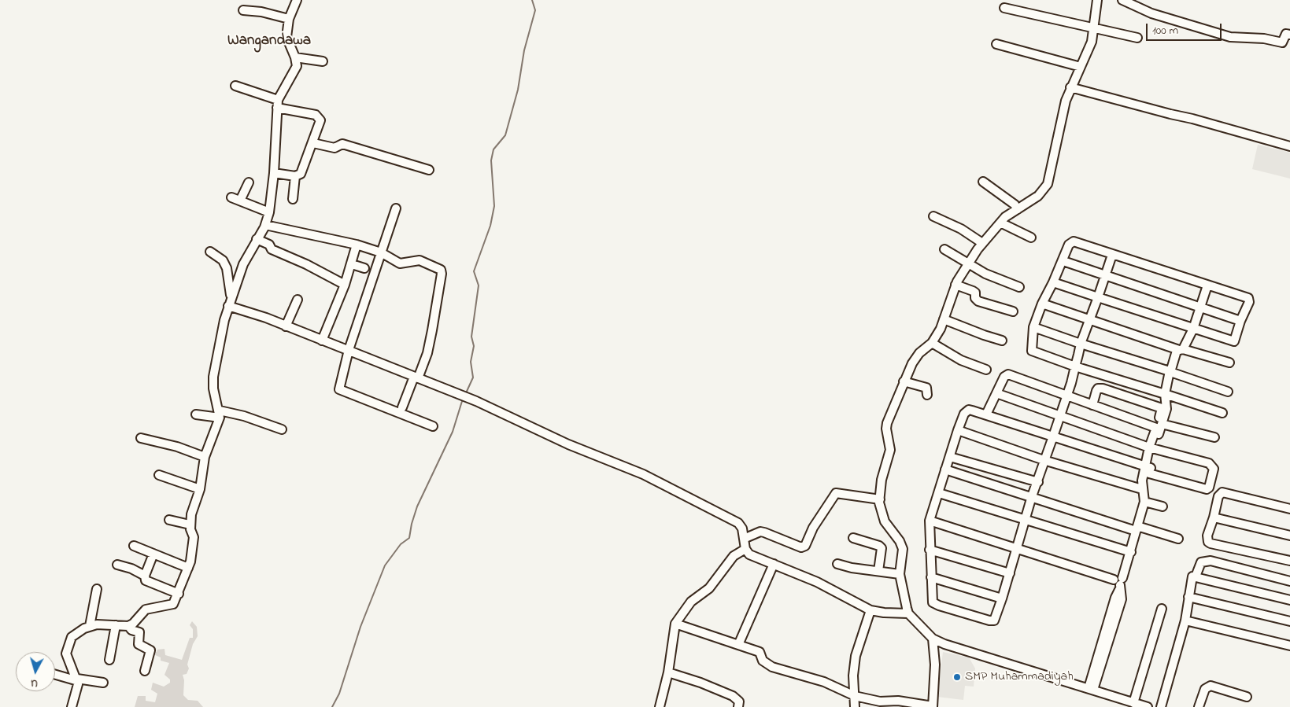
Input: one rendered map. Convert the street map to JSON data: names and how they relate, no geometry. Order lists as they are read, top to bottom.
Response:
{
  "districts": ["Wangandawa"],
  "places": ["SMP Muhammadiyah"],
  "scale_bar": "100 m",
  "north": "bottom"
}
